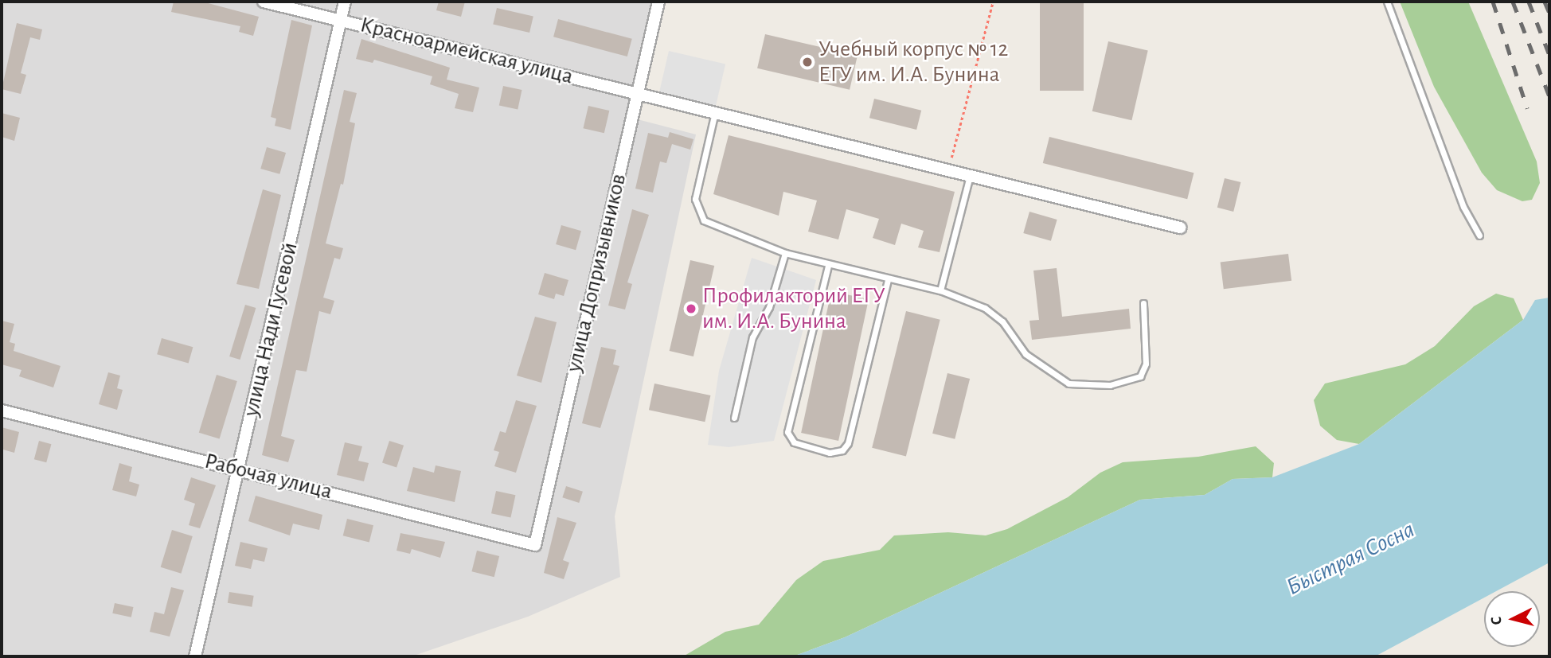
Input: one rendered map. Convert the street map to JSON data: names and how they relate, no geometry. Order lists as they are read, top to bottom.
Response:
{
  "streets": {
    "street": [
      "Красноармейская улица",
      "улица Допризывников",
      "улица Нади Гусевой",
      "Рабочая улица"
    ]
  },
  "crossings": [
    ["Красноармейская улица", "улица Допризывников"],
    ["Красноармейская улица", "улица Нади Гусевой"],
    ["улица Допризывников", "Рабочая улица"],
    ["улица Нади Гусевой", "Рабочая улица"]
  ],
  "water": ["Быстрая Сосна"],
  "places": ["Учебный корпус № 12 ЕГУ им. И.А. Бунина", "Профилакторий ЕГУ им. И.А. Бунина"],
  "north": "left"
}
